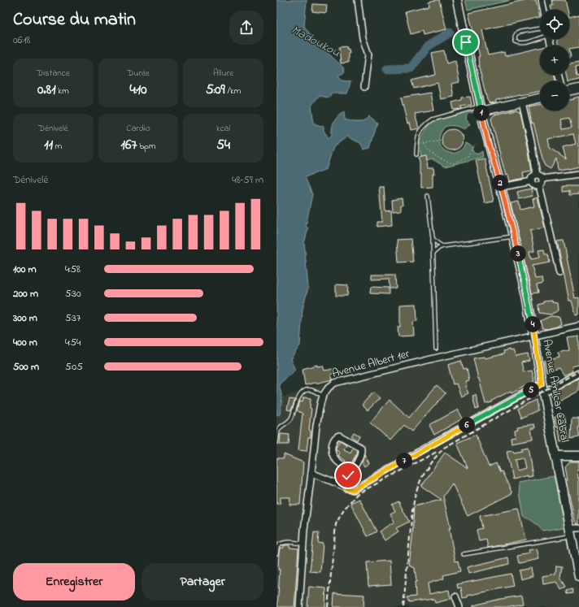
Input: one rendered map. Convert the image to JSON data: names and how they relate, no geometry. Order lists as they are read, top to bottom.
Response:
{
  "streets": {
    "main road": ["Avenue Amilcar Cabral"],
    "street": ["Avenue Albert 1er"]
  },
  "crossings": [
    ["Avenue Albert 1er", "Avenue Amilcar Cabral"]
  ],
  "water": ["Madoukou"],
  "page": {
    "heading": ["Course du matin", "06:18"],
    "map_buttons": ["+", "−"],
    "stats": [
      ["Distance", "0.81 km"],
      ["Durée", "4:10"],
      ["Allure", "5:09 /km"],
      ["Dénivelé", "11 m"],
      ["Cardio", "167 bpm"],
      ["kcal", "54"]
    ],
    "pins": [
      "1",
      "2",
      "3",
      "4",
      "5",
      "6",
      "7"
    ],
    "chart": ["Dénivelé", "48–59 m"],
    "list": [
      {
        "name": "100 m",
        "note": "4:58"
      },
      {
        "name": "200 m",
        "note": "5:30"
      },
      {
        "name": "300 m",
        "note": "5:37"
      },
      {
        "name": "400 m",
        "note": "4:54"
      },
      {
        "name": "500 m",
        "note": "5:05"
      }
    ],
    "buttons": ["Enregistrer", "Partager"]
  }
}
